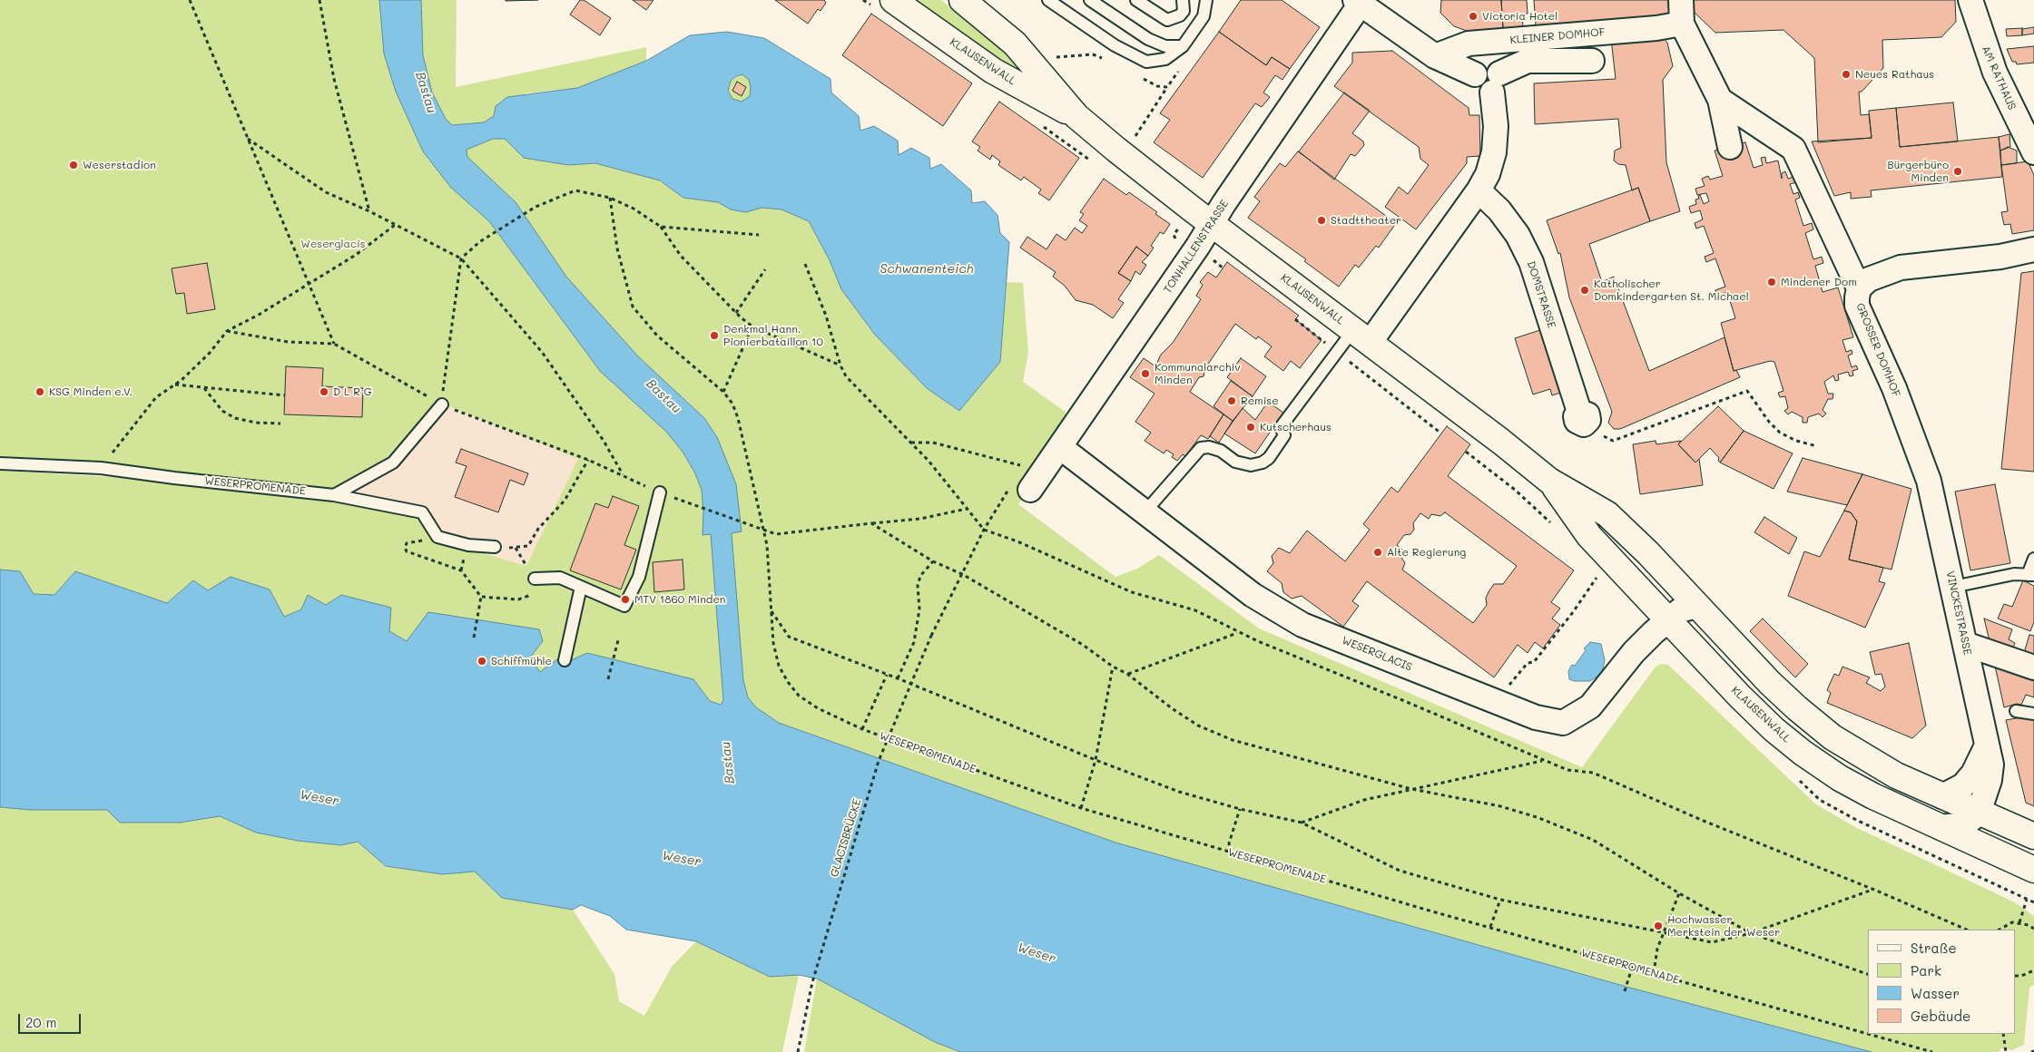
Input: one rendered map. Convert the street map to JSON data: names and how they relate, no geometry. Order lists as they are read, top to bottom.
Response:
{
  "streets": {
    "main road": ["KLAUSENWALL"],
    "street": [
      "KLEINER DOMHOF",
      "AM RATHAUS",
      "TONHALLENSTRASSE",
      "DOMSTRASSE",
      "GROSSER DOMHOF",
      "VINCKESTRASSE",
      "WESERGLACIS"
    ],
    "lane": ["WESERPROMENADE"],
    "path": ["GLACISBRÜCKE"]
  },
  "crossings": [
    ["KLAUSENWALL", "TONHALLENSTRASSE"],
    ["KLAUSENWALL", "VINCKESTRASSE"],
    ["KLAUSENWALL", "WESERGLACIS"],
    ["TONHALLENSTRASSE", "WESERGLACIS"],
    ["GROSSER DOMHOF", "VINCKESTRASSE"]
  ],
  "water": ["Bastau", "Schwanenteich", "Weser"],
  "parks": ["Weserglacis"],
  "places": [
    "Victoria Hotel",
    "Neues Rathaus",
    "Weserstadion",
    "Bürgerbüro Minden",
    "Stadttheater",
    "Mindener Dom",
    "Katholischer Domkindergarten St. Michael",
    "Denkmal Hann. Pionierbataillon 10",
    "Kommunalarchiv Minden",
    "KSG Minden e.V.",
    "D L R G",
    "Remise",
    "Kutscherhaus",
    "Alte Regierung",
    "MTV 1860 Minden",
    "Schiffmühle",
    "Hochwasser Merkstein der Weser"
  ],
  "legend": [
    "Straße",
    "Park",
    "Wasser",
    "Gebäude"
  ],
  "scale_bar": "20 m"
}
